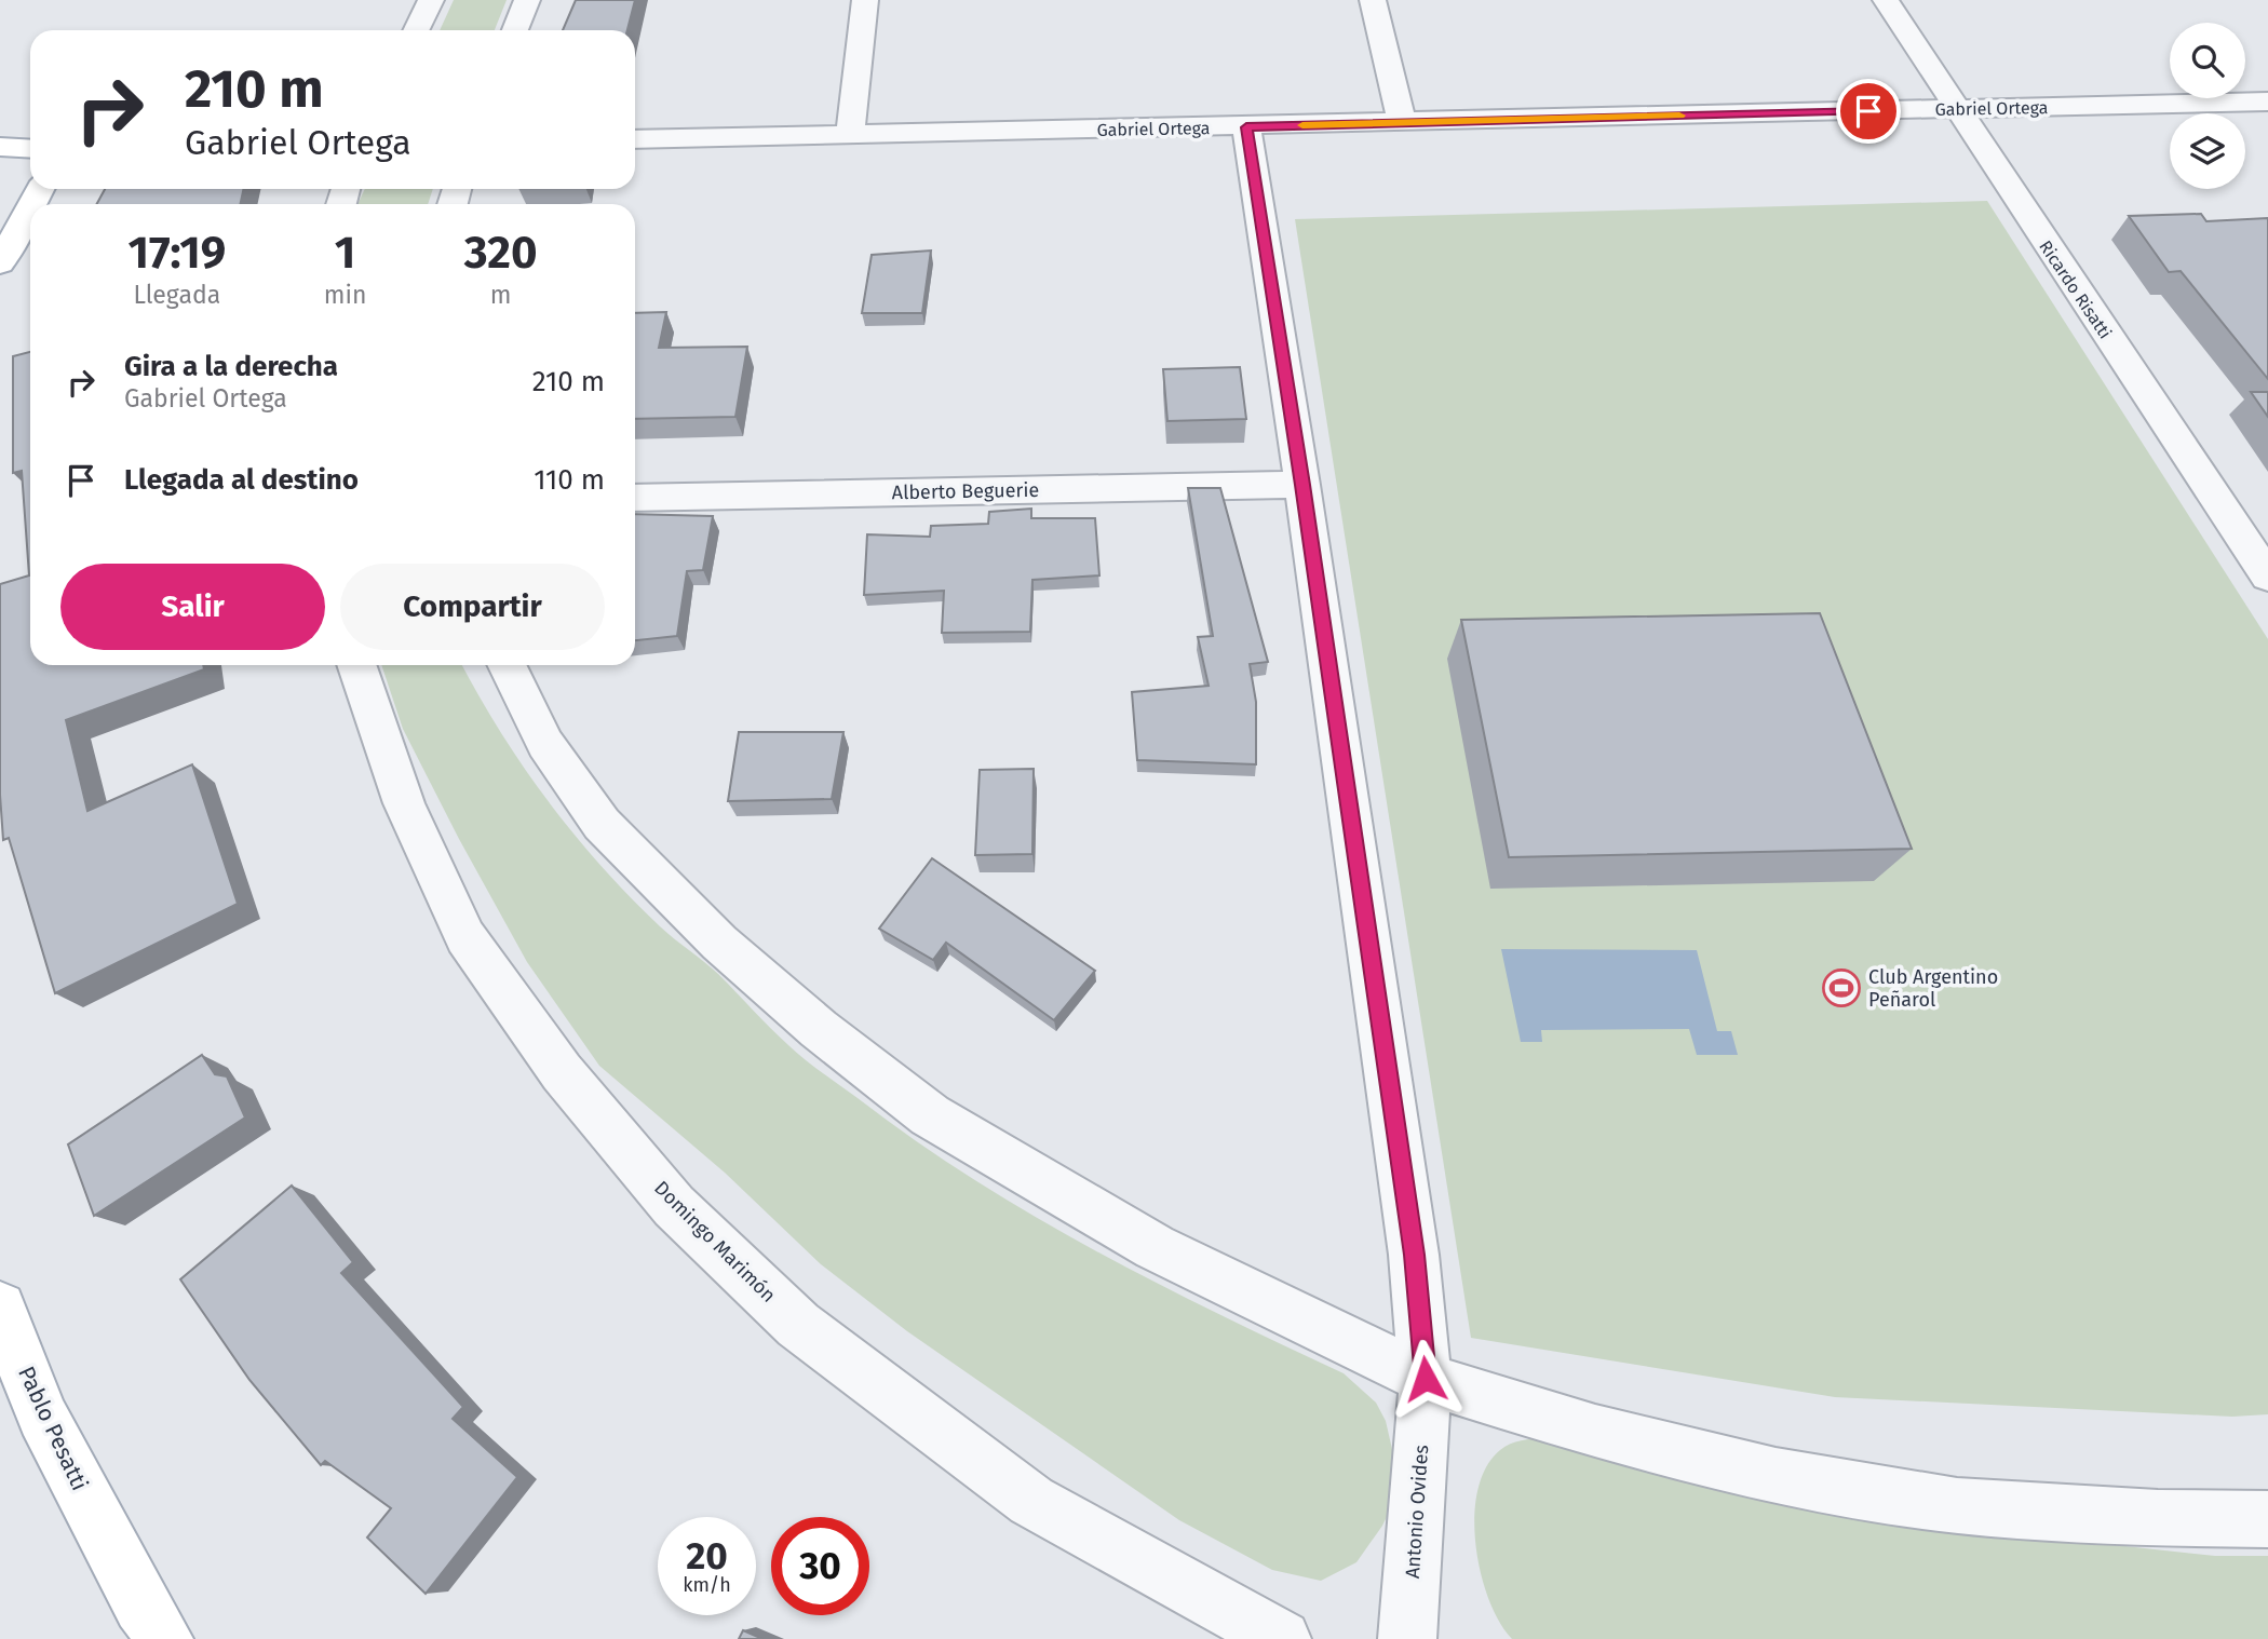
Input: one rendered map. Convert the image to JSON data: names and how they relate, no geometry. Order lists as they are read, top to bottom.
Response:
{
  "streets": {
    "main road": ["Pablo Pesatti"],
    "street": [
      "Gabriel Ortega",
      "Ricardo Risatti",
      "Alberto Beguerie",
      "Domingo Marimón",
      "Antonio Ovides"
    ]
  },
  "crossings": [
    ["Gabriel Ortega", "Ricardo Risatti"],
    ["Gabriel Ortega", "Antonio Ovides"],
    ["Alberto Beguerie", "Antonio Ovides"]
  ],
  "places": {
    "sports": ["Club Argentino Peñarol"]
  },
  "page": {
    "turn": ["210 m", "Gabriel Ortega"],
    "eta": [
      "17:19",
      "Llegada",
      "1",
      "min",
      "320",
      "m"
    ],
    "list": [
      {
        "name": "Gira a la derecha",
        "note": "Gabriel Ortega",
        "value": "210 m"
      },
      {
        "name": "Llegada al destino",
        "value": "110 m"
      }
    ],
    "buttons": ["Salir", "Compartir"],
    "speed": "20 km/h",
    "limit": "30"
  }
}
